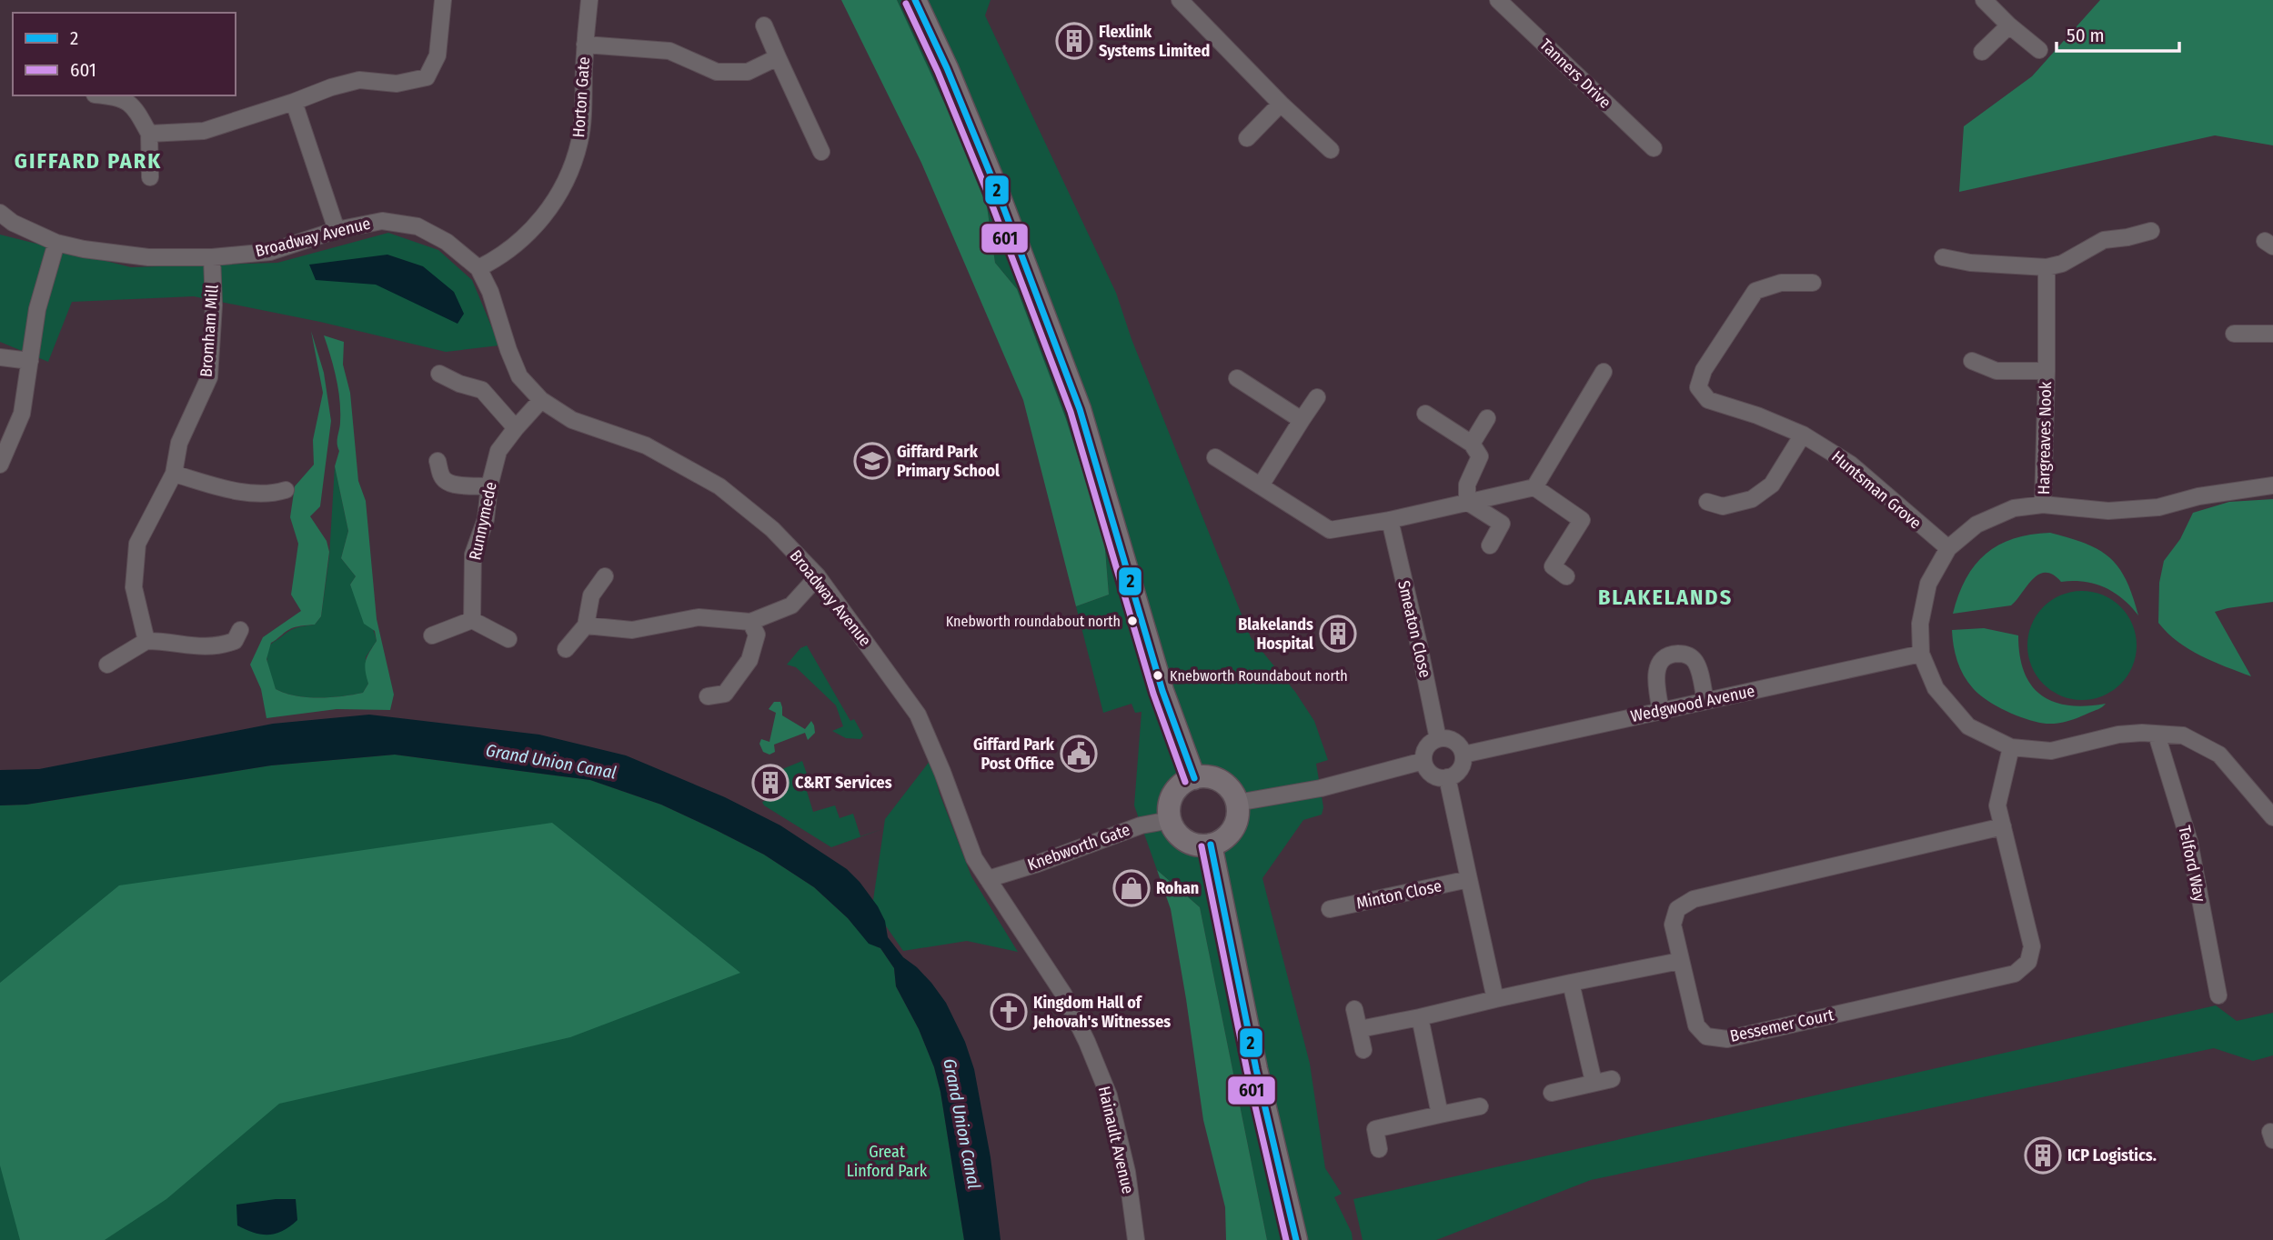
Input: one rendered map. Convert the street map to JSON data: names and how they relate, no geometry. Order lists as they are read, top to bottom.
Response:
{
  "streets": {
    "street": [
      "Tanners Drive",
      "Horton Gate",
      "Broadway Avenue",
      "Bromham Mill",
      "Hargreaves Nook",
      "Huntsman Grove",
      "Runnymede",
      "Smeaton Close",
      "Wedgwood Avenue",
      "Knebworth Gate",
      "Telford Way",
      "Minton Close",
      "Bessemer Court",
      "Hainault Avenue"
    ]
  },
  "crossings": [
    ["Horton Gate", "Broadway Avenue"],
    ["Broadway Avenue", "Bromham Mill"],
    ["Broadway Avenue", "Runnymede"],
    ["Broadway Avenue", "Knebworth Gate"],
    ["Broadway Avenue", "Hainault Avenue"],
    ["Smeaton Close", "Wedgwood Avenue"],
    ["Knebworth Gate", "Hainault Avenue"]
  ],
  "districts": ["GIFFARD PARK", "BLAKELANDS"],
  "water": ["Grand Union Canal"],
  "parks": ["Great Linford Park"],
  "places": {
    "building": [
      "Flexlink Systems Limited",
      "Blakelands Hospital",
      "C&RT Services",
      "ICP Logistics."
    ],
    "school or university": ["Giffard Park Primary School"],
    "other": ["Knebworth roundabout north", "Knebworth Roundabout north"],
    "public building": ["Giffard Park Post Office"],
    "shop": ["Rohan"],
    "church": ["Kingdom Hall of Jehovah's Witnesses"]
  },
  "lines": ["transit line 2", "transit line 601"],
  "legend": ["2", "601"],
  "scale_bar": "50 m"
}
